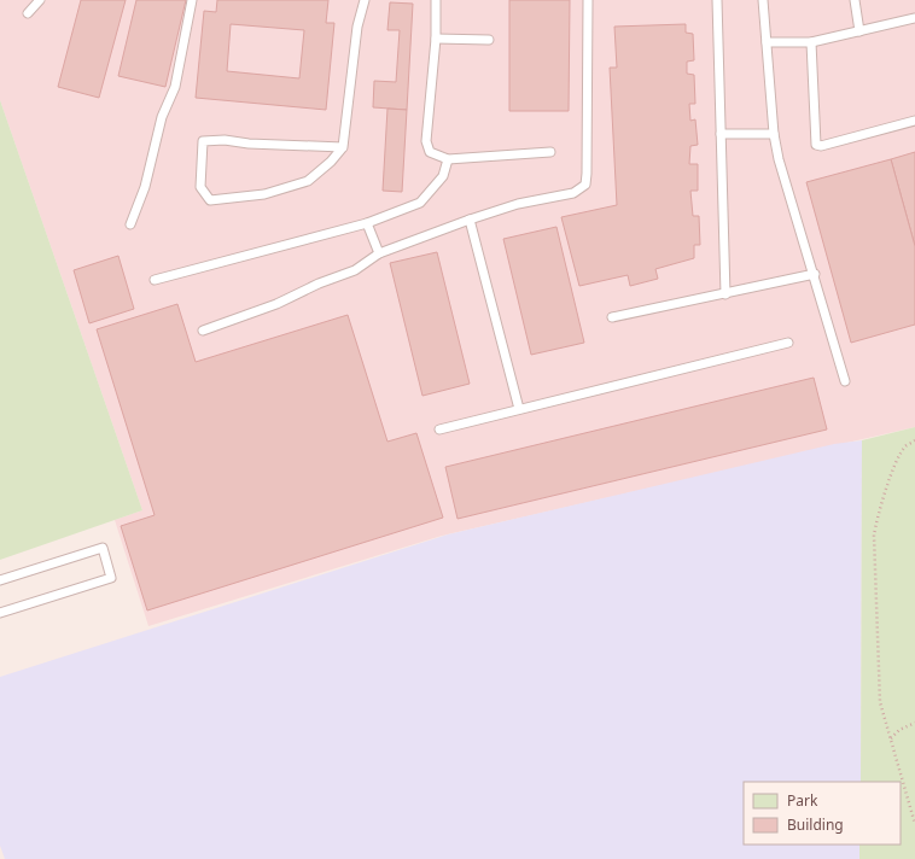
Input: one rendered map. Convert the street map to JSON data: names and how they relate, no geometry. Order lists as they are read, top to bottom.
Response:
{
  "legend": ["Park", "Building"]
}
